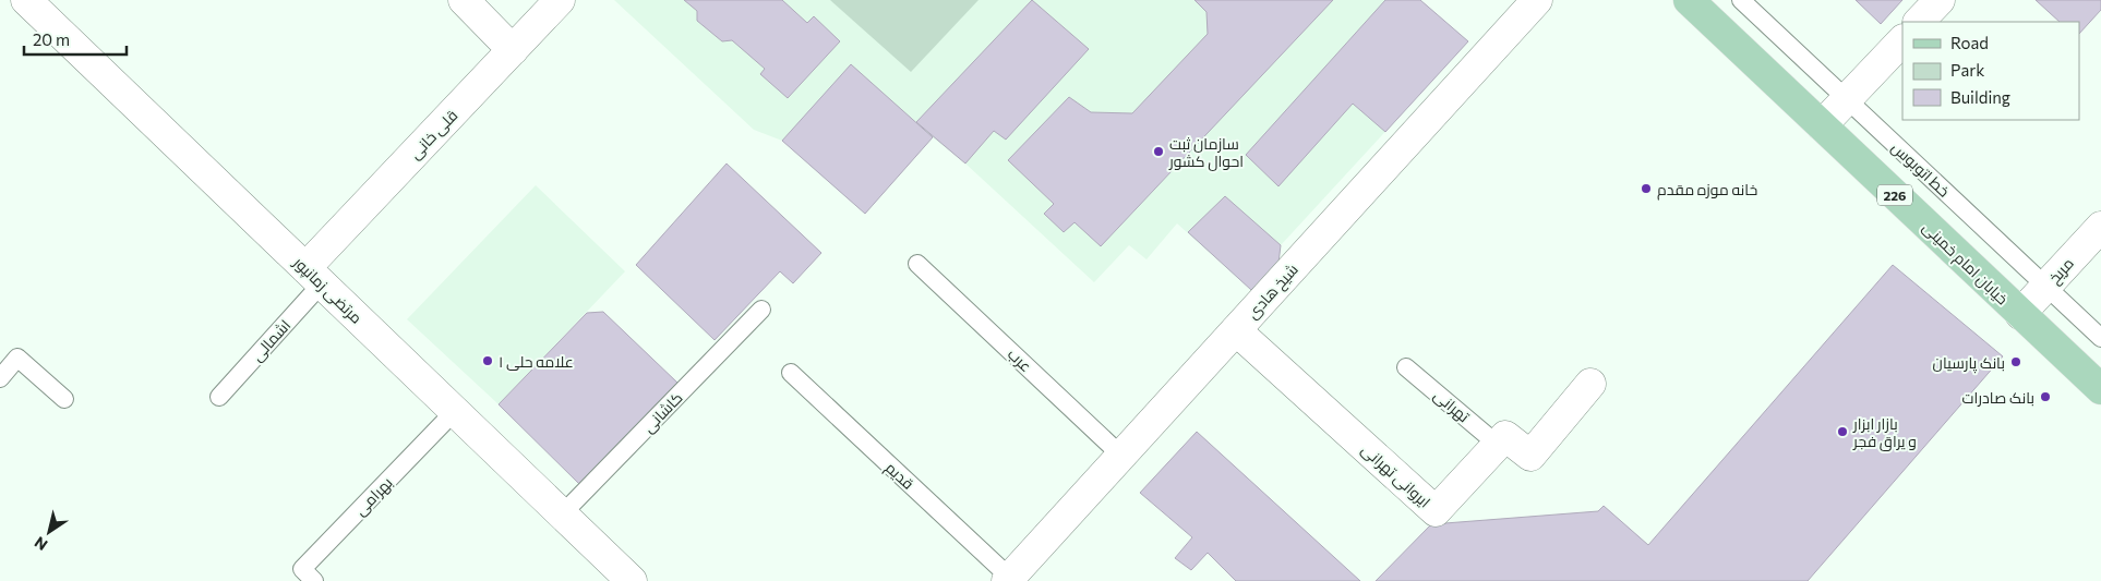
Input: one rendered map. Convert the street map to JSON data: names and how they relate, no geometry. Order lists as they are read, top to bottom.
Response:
{
  "streets": {
    "main road": ["226", "خیابان امام خمینی"],
    "street": [
      "قلی خانی",
      "مریخ",
      "مرتضی زمانپور",
      "شیخ هادی",
      "ایروانی تهرانی"
    ],
    "lane": [
      "خط اتوبوس",
      "اشمالی",
      "عرب",
      "تهرانی",
      "کاشانی",
      "قدیم",
      "بهرامی"
    ]
  },
  "crossings": [
    ["قلی خانی", "مرتضی زمانپور"],
    ["قلی خانی", "اشمالی"],
    ["خط اتوبوس", "مریخ"],
    ["خیابان امام خمینی", "مریخ"],
    ["مرتضی زمانپور", "اشمالی"],
    ["مرتضی زمانپور", "کاشانی"],
    ["مرتضی زمانپور", "بهرامی"],
    ["شیخ هادی", "عرب"],
    ["شیخ هادی", "قدیم"],
    ["شیخ هادی", "ایروانی تهرانی"],
    ["تهرانی", "ایروانی تهرانی"]
  ],
  "places": [
    "سازمان ثبت احوال کشور",
    "خانه موزه مقدم",
    "علامه حلی ۱",
    "بانک پارسیان",
    "بانک صادرات",
    "بازار ابزار و یراق فجر"
  ],
  "legend": ["Road", "Park", "Building"],
  "scale_bar": "20 m",
  "north": "bottom left"
}
